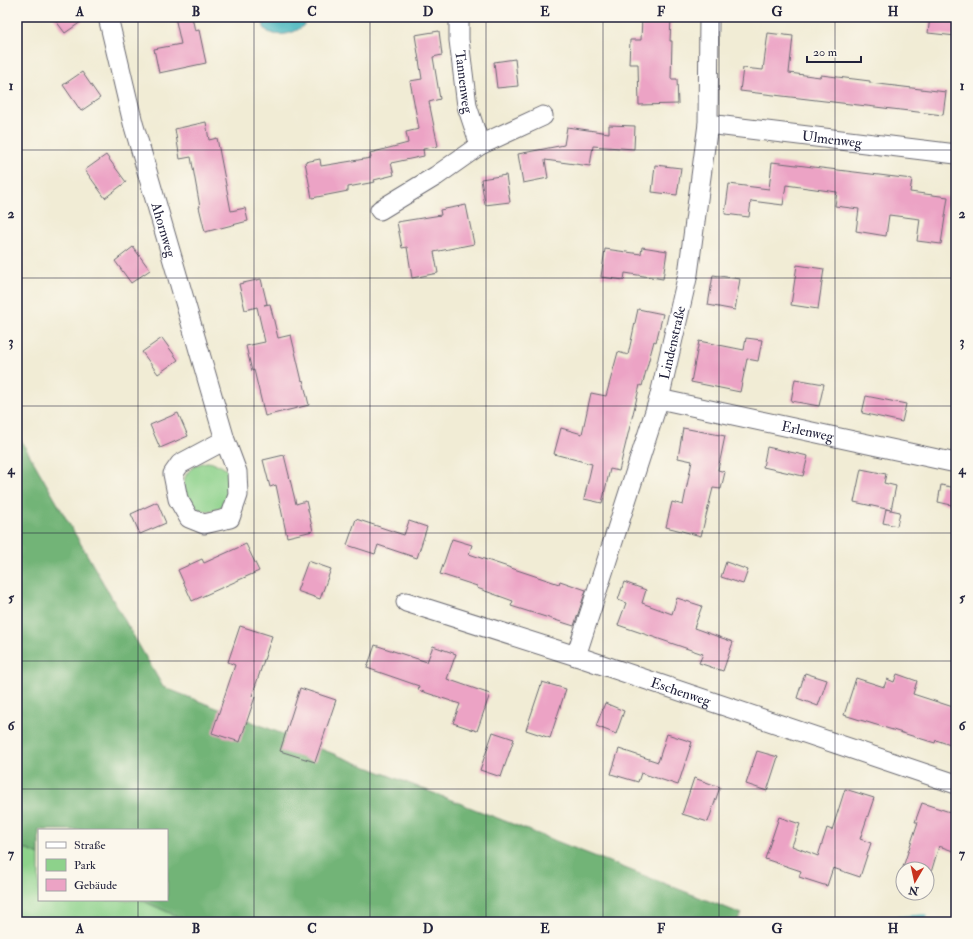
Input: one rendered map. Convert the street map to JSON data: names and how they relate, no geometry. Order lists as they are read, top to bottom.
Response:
{
  "streets": {
    "street": [
      "Tannenweg",
      "Ulmenweg",
      "Ahornweg",
      "Lindenstraße",
      "Erlenweg",
      "Eschenweg"
    ]
  },
  "crossings": [
    ["Ulmenweg", "Lindenstraße"],
    ["Lindenstraße", "Erlenweg"],
    ["Lindenstraße", "Eschenweg"]
  ],
  "legend": ["Straße", "Park", "Gebäude"],
  "scale_bar": "20 m",
  "north": "bottom",
  "grid": {
    "columns": [
      "A",
      "B",
      "C",
      "D",
      "E",
      "F",
      "G",
      "H"
    ],
    "rows": [
      "1",
      "2",
      "3",
      "4",
      "5",
      "6",
      "7"
    ]
  }
}
